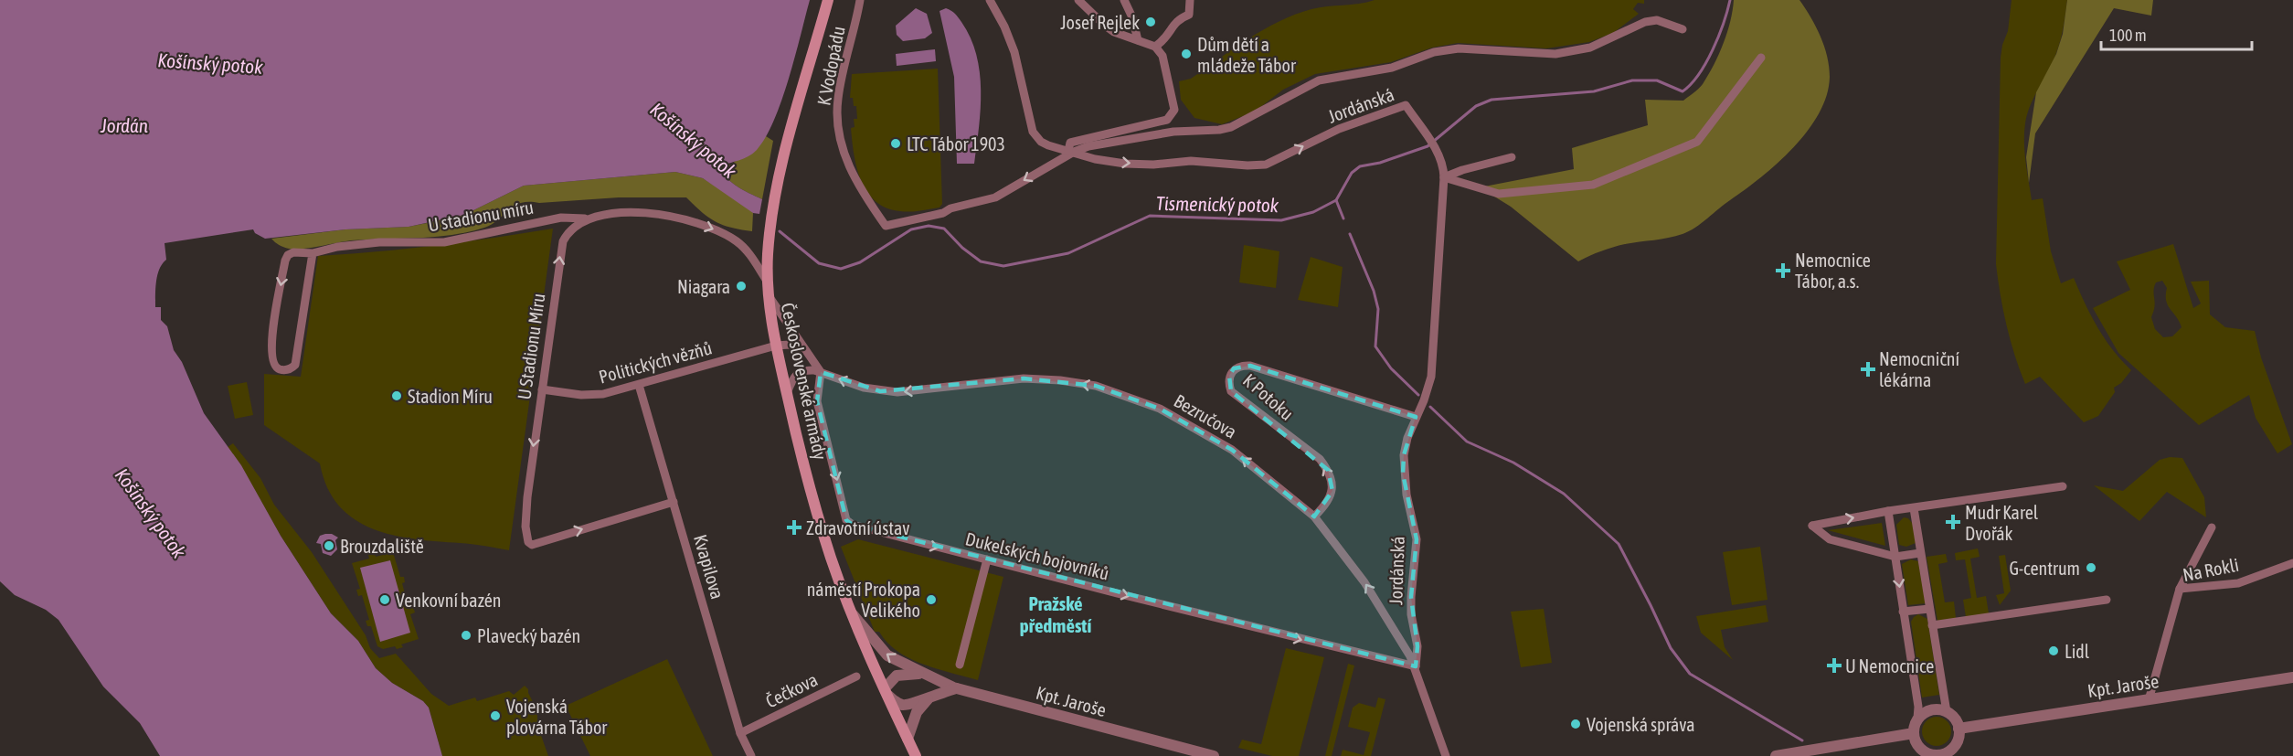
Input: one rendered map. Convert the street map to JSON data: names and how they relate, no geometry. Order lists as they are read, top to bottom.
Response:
{
  "streets": {
    "main road": ["Československé armády"],
    "street": [
      "K Vodopádu",
      "Jordánská",
      "U stadionu míru",
      "U Stadionu Míru",
      "Politických vězňů",
      "K Potoku",
      "Bezručova",
      "Dukelských bojovníků",
      "Kvapilova",
      "Na Rokli",
      "Kpt. Jaroše",
      "Čečkova"
    ]
  },
  "crossings": [
    ["K Vodopádu", "Jordánská"],
    ["Jordánská", "K Potoku"],
    ["Jordánská", "Bezručova"],
    ["Jordánská", "Dukelských bojovníků"],
    ["U stadionu míru", "U Stadionu Míru"],
    ["U Stadionu Míru", "Politických vězňů"],
    ["U Stadionu Míru", "Československé armády"],
    ["U Stadionu Míru", "Kvapilova"],
    ["Politických vězňů", "Československé armády"],
    ["Politických vězňů", "Kvapilova"],
    ["Československé armády", "Kpt. Jaroše"],
    ["K Potoku", "Bezručova"],
    ["Bezručova", "Dukelských bojovníků"],
    ["Kvapilova", "Čečkova"],
    ["Na Rokli", "Kpt. Jaroše"]
  ],
  "one_way": ["Bezručova", "Dukelských bojovníků"],
  "districts": ["Pražské předměstí"],
  "water": ["Košínský potok", "Jordán", "Tismenický potok"],
  "places": {
    "other": [
      "Josef Rejlek",
      "Dům dětí a mládeže Tábor",
      "LTC Tábor 1903",
      "Niagara",
      "Stadion Míru",
      "Brouzdaliště",
      "G-centrum",
      "Venkovní bazén",
      "náměstí Prokopa Velikého",
      "Plavecký bazén",
      "Lidl",
      "Vojenská plovárna Tábor",
      "Vojenská správa"
    ],
    "health": [
      "Nemocnice Tábor, a.s.",
      "Nemocniční lékárna",
      "Mudr Karel Dvořák",
      "Zdravotní ústav",
      "U Nemocnice"
    ]
  },
  "scale_bar": "100 m"
}
